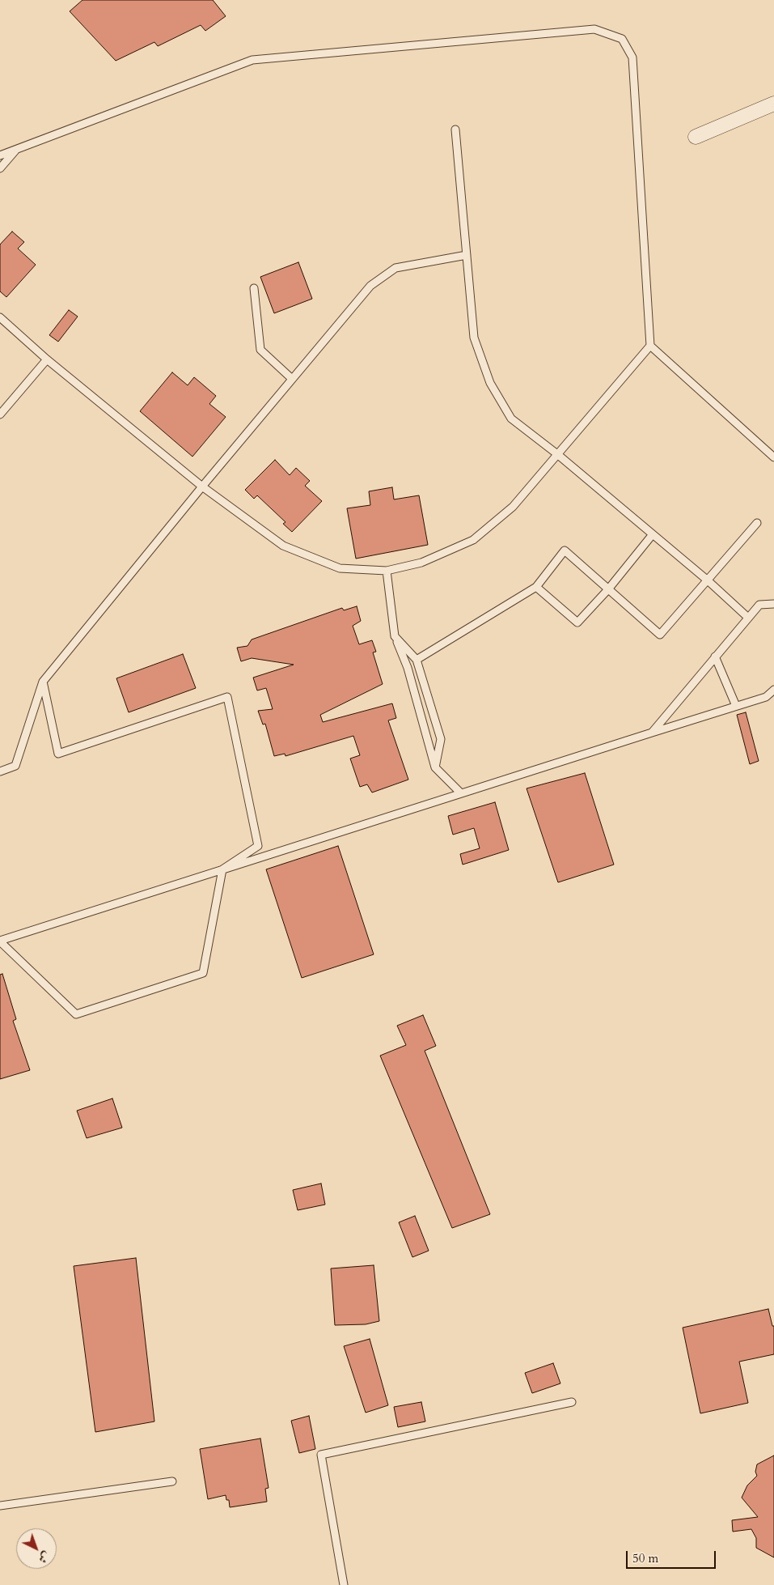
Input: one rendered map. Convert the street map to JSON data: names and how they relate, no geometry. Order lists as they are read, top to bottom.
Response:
{
  "scale_bar": "50 m",
  "north": "bottom right"
}
